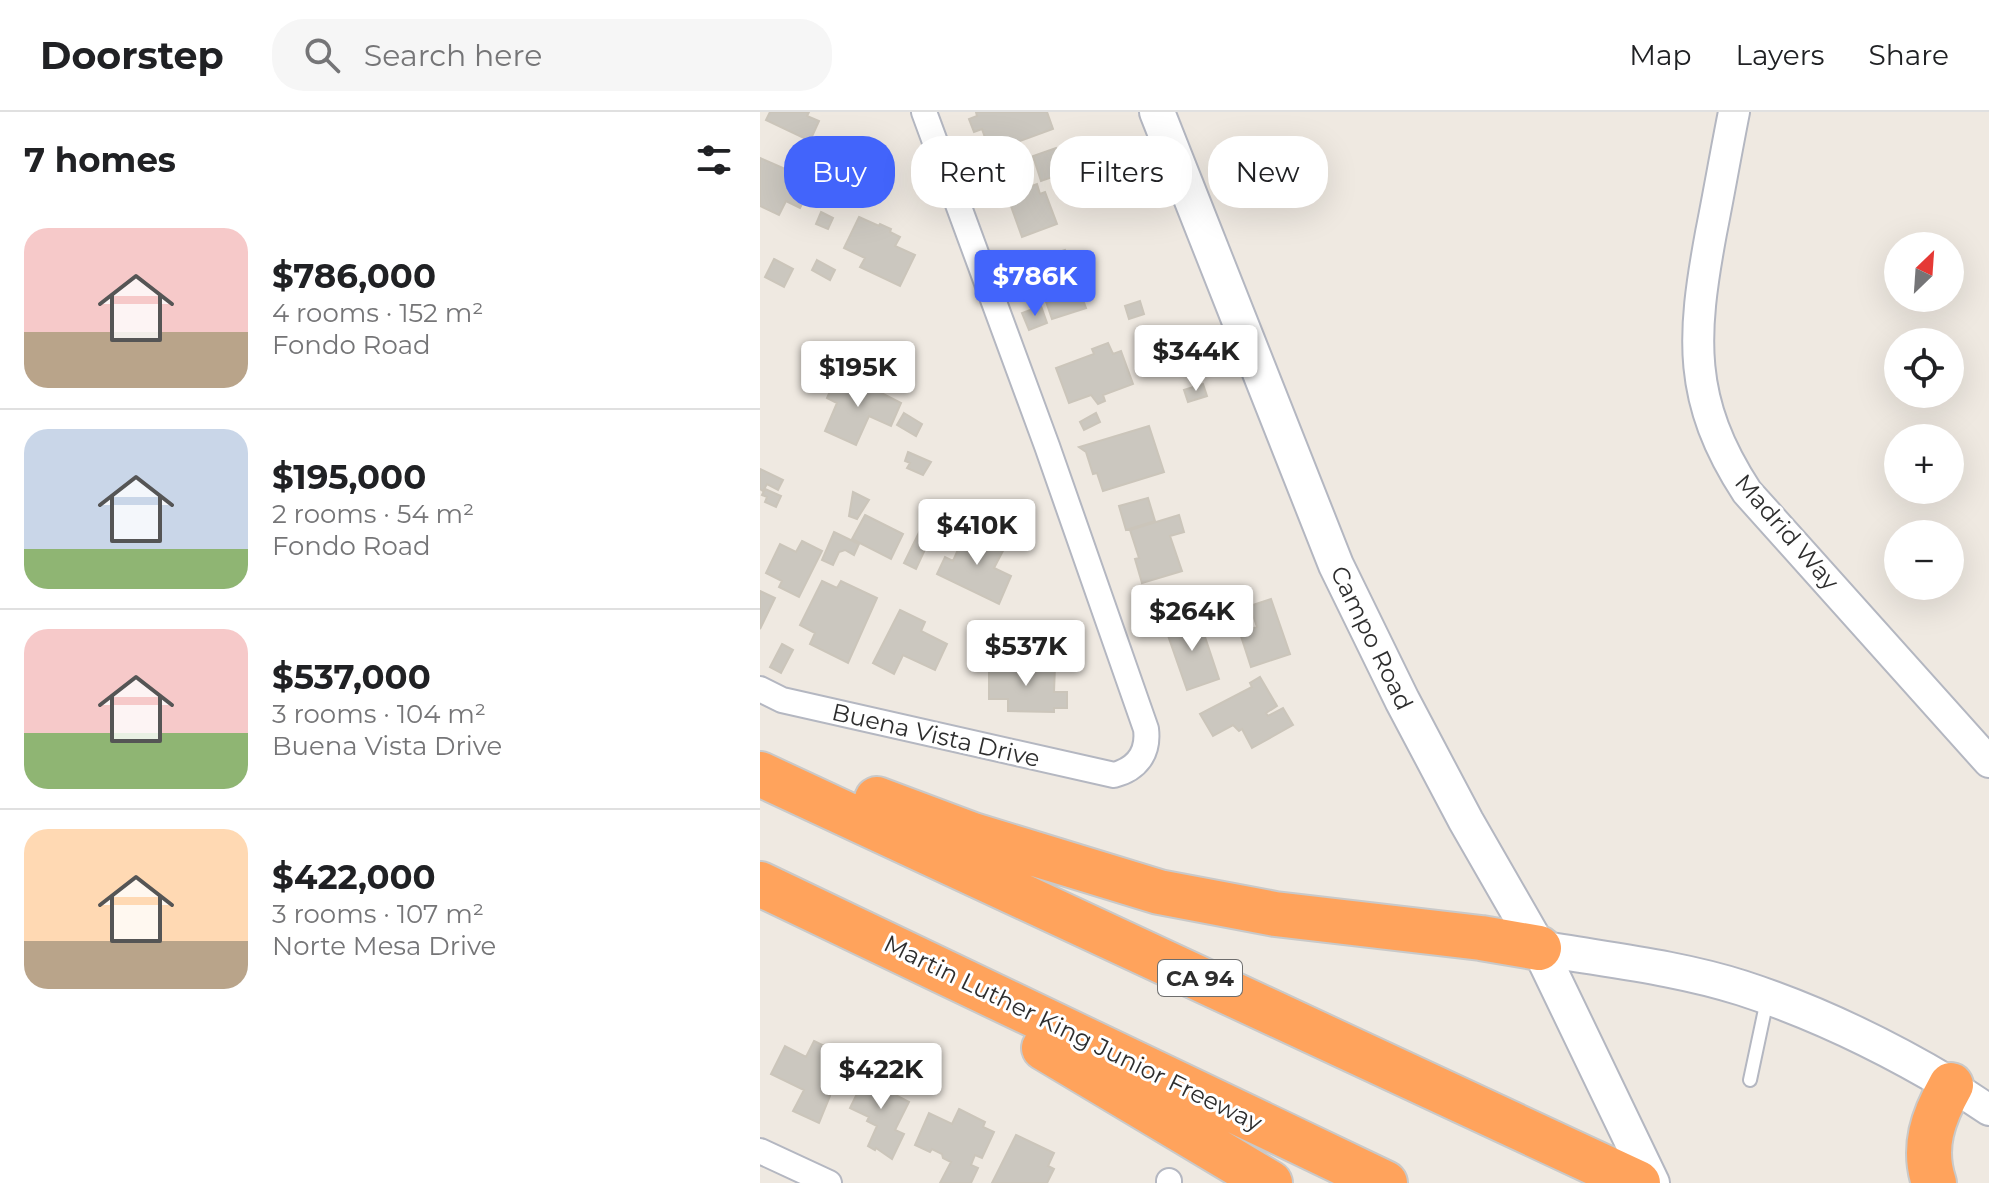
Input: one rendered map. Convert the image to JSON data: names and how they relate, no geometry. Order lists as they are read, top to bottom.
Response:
{
  "streets": {
    "highway": ["CA 94", "Martin Luther King Junior Freeway"],
    "main road": ["Campo Road"],
    "street": ["Madrid Way", "Buena Vista Drive"]
  },
  "crossings": [
    ["Campo Road", "CA 94"]
  ],
  "north": "top right",
  "page": {
    "header": "Doorstep",
    "search": "Search here",
    "nav": ["Map", "Layers", "Share"],
    "heading": "7 homes",
    "chip": [
      "Buy",
      "Rent",
      "Filters",
      "New"
    ],
    "list": [
      {
        "name": "$786,000",
        "note": "4 rooms · 152 m² · Fondo Road"
      },
      {
        "name": "$195,000",
        "note": "2 rooms · 54 m² · Fondo Road"
      },
      {
        "name": "$537,000",
        "note": "3 rooms · 104 m² · Buena Vista Drive"
      },
      {
        "name": "$422,000",
        "note": "3 rooms · 107 m² · Norte Mesa Drive"
      }
    ],
    "map_buttons": ["+", "−"],
    "price": [
      "$786K",
      "$344K",
      "$195K",
      "$410K",
      "$264K",
      "$537K",
      "$422K"
    ]
  }
}
